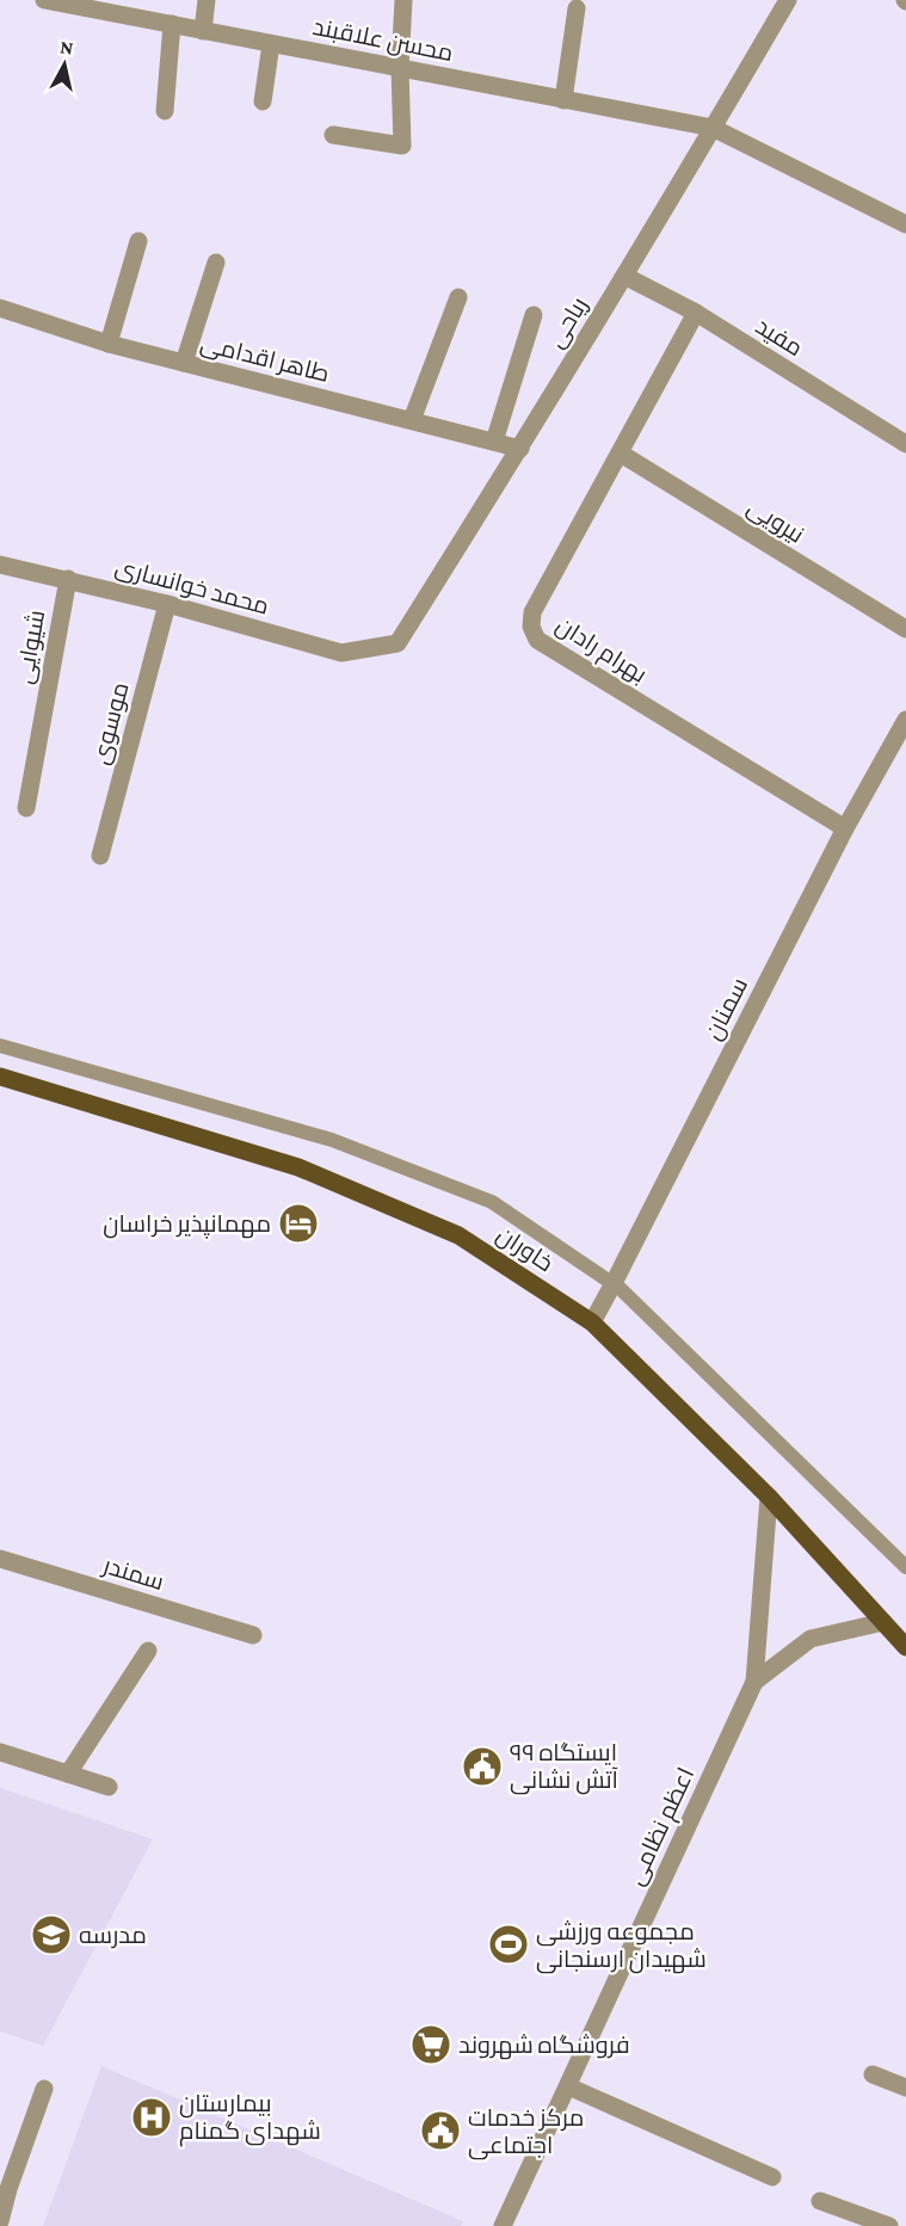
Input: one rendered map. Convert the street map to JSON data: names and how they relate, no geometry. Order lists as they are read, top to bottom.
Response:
{
  "streets": {
    "main road": ["خاوران"],
    "street": [
      "محسن علاقبند",
      "ریاحی",
      "مفید",
      "طاهر اقدامی",
      "نیرویی",
      "محمد خوانساری",
      "شیوایی",
      "بهرام رادان",
      "موسوی",
      "سمنان",
      "سمندر",
      "اعظم نظامی"
    ]
  },
  "crossings": [
    ["محسن علاقبند", "ریاحی"],
    ["ریاحی", "مفید"],
    ["ریاحی", "طاهر اقدامی"],
    ["ریاحی", "محمد خوانساری"],
    ["مفید", "بهرام رادان"],
    ["نیرویی", "بهرام رادان"],
    ["محمد خوانساری", "شیوایی"],
    ["محمد خوانساری", "موسوی"],
    ["بهرام رادان", "سمنان"],
    ["سمنان", "خاوران"],
    ["خاوران", "اعظم نظامی"]
  ],
  "places": {
    "hotel": ["مهمانپذیر خراسان"],
    "public building": ["ایستگاه ۹۹ آتش نشانی", "مرکز خدمات اجتماعی"],
    "school or university": ["مدرسه"],
    "sports": ["مجموعه ورزشی شهیدان ارسنجانی"],
    "supermarket": ["فروشگاه شهروند"],
    "hospital": ["بیمارستان شهدای گمنام"]
  },
  "north": "top"
}
